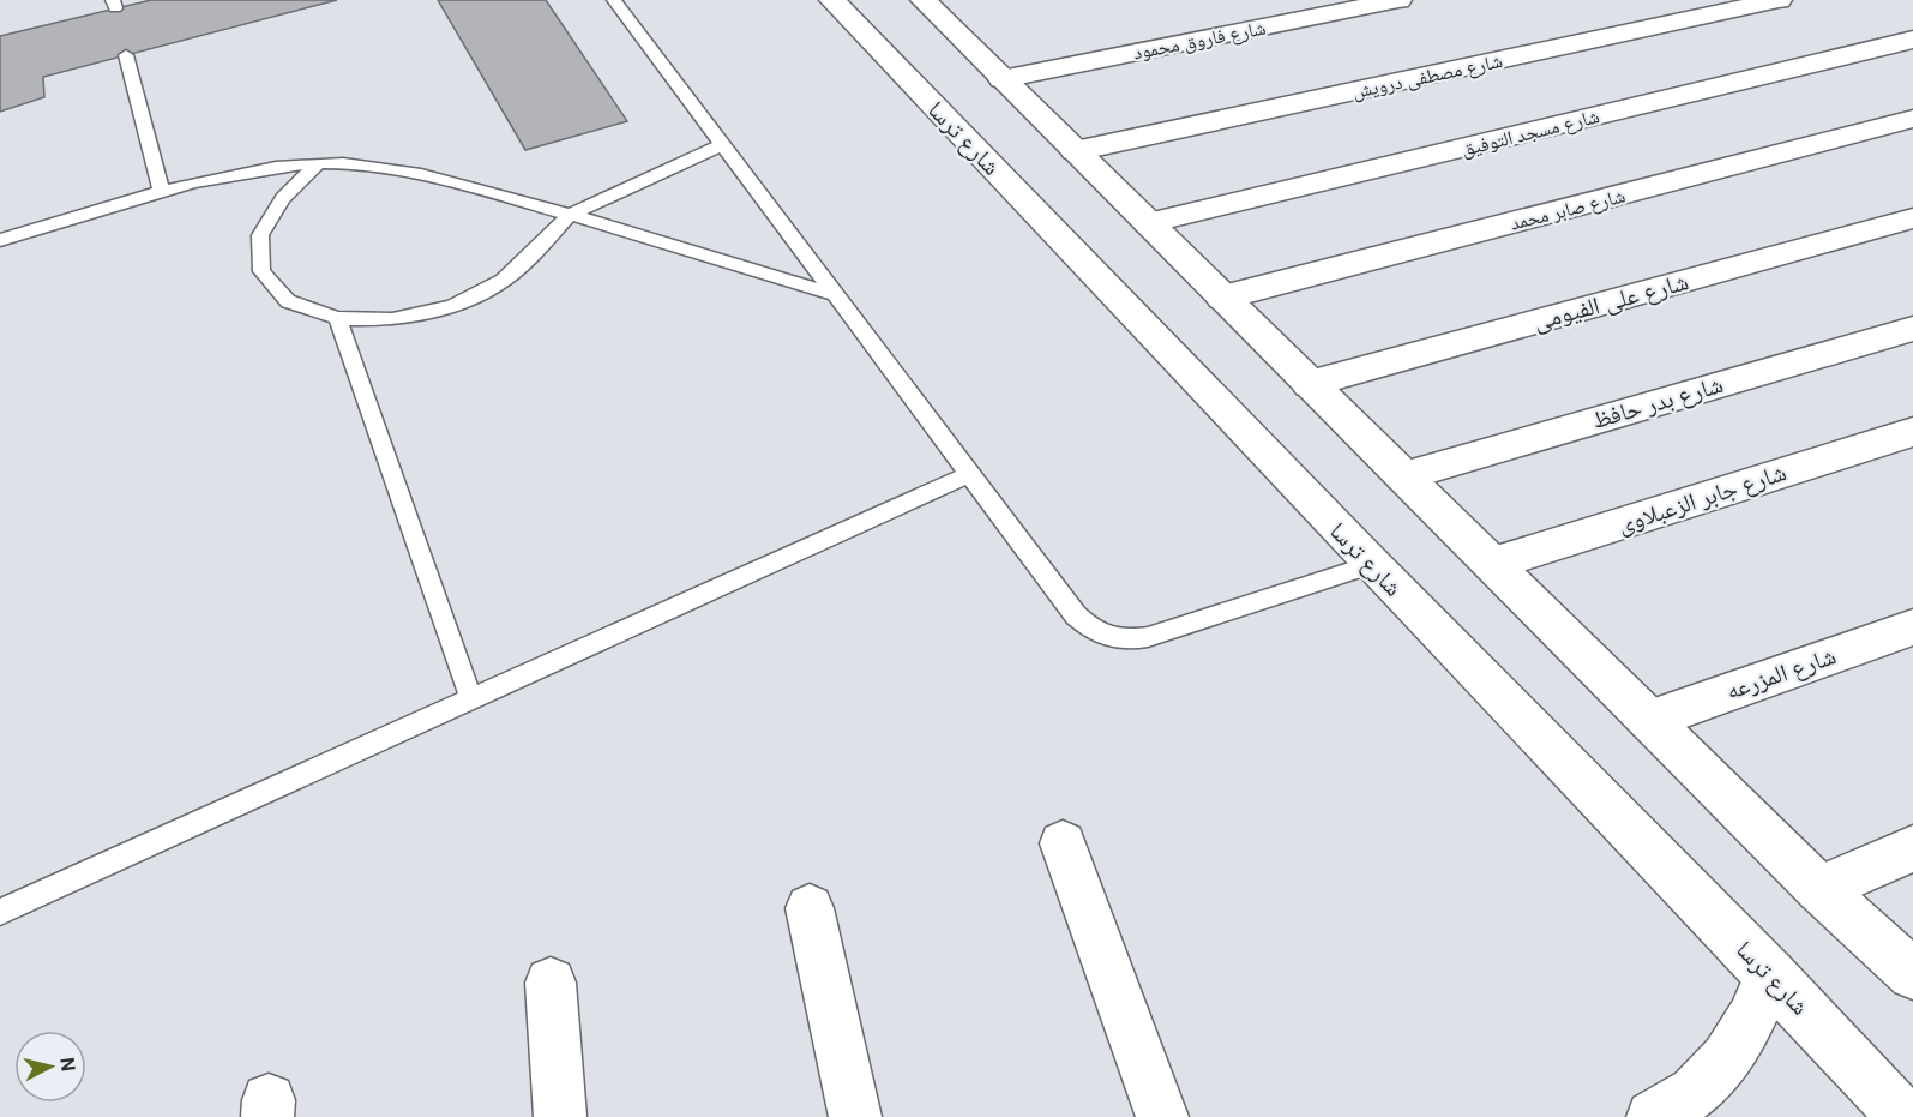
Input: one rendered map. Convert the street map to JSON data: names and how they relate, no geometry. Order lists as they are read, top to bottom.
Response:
{
  "streets": {
    "street": [
      "شارع فاروق محمود",
      "شارع مصطفى درويش",
      "شارع مسجد التوفيق",
      "شارع ترسا",
      "شارع صابر محمد",
      "شارع على الفيومى",
      "شارع بدر حافظ",
      "شارع جابر الزعبلاوى",
      "شارع المزرعه"
    ]
  },
  "north": "right"
}
